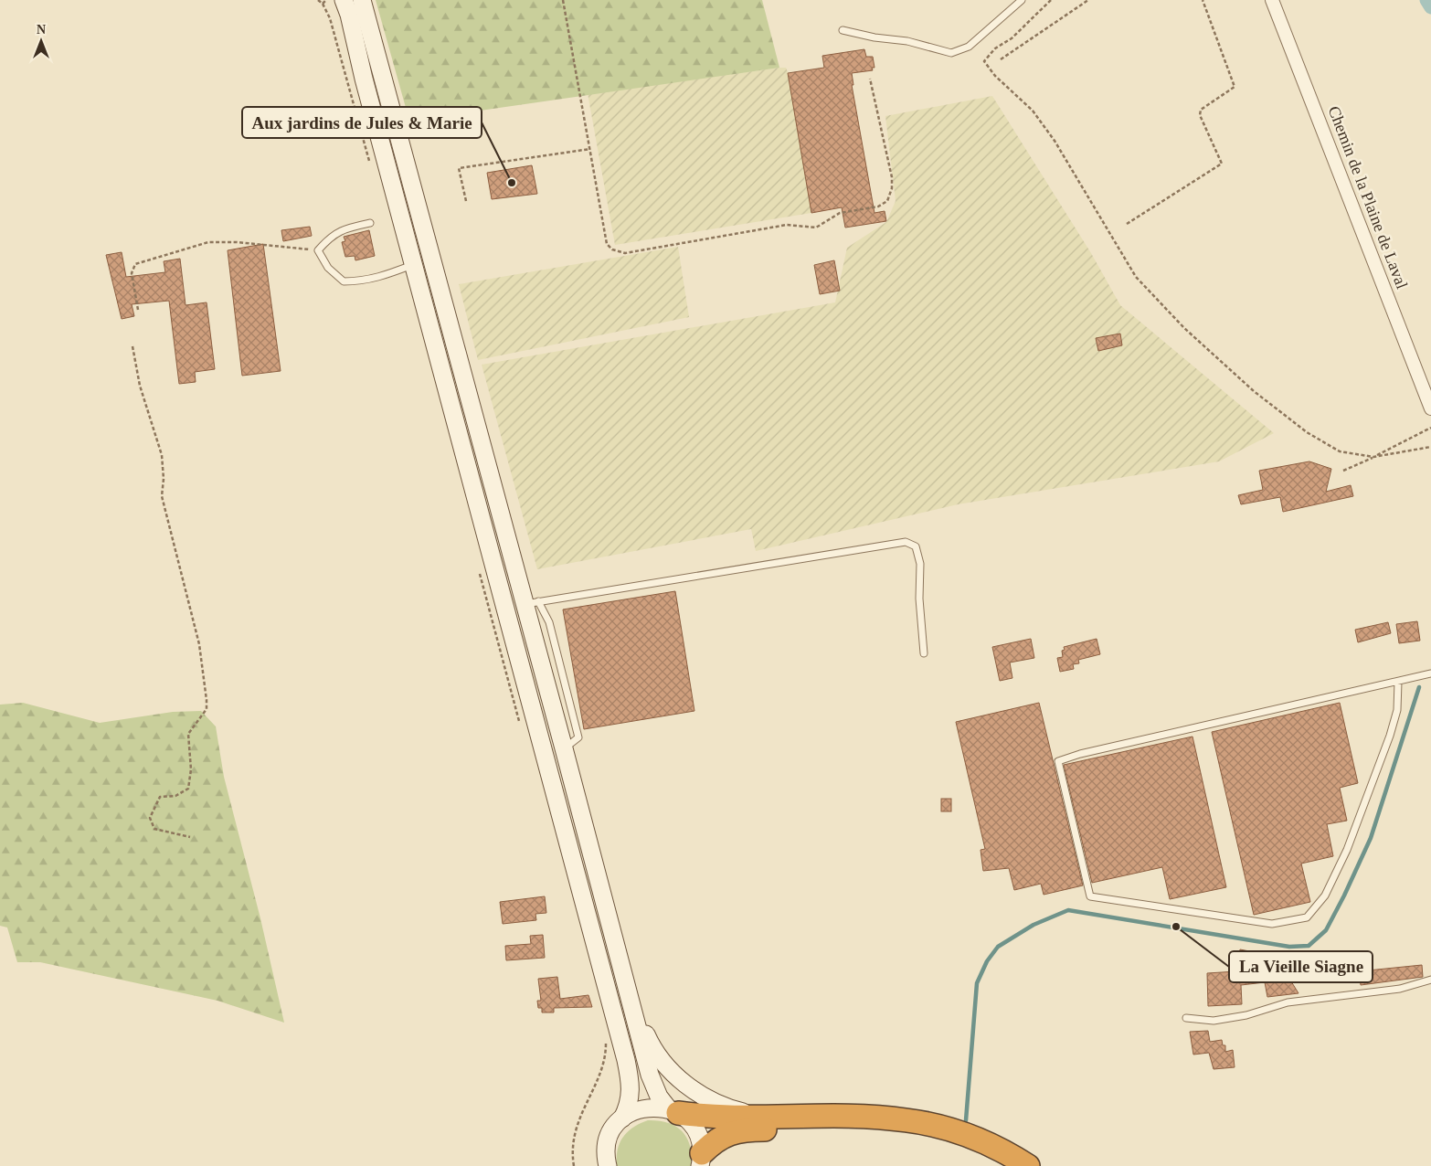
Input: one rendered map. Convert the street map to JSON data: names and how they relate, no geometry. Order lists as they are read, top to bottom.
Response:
{
  "streets": {
    "street": ["Chemin de la Plaine de Laval"]
  },
  "places": ["Aux jardins de Jules & Marie", "La Vieille Siagne"],
  "north": "top"
}
